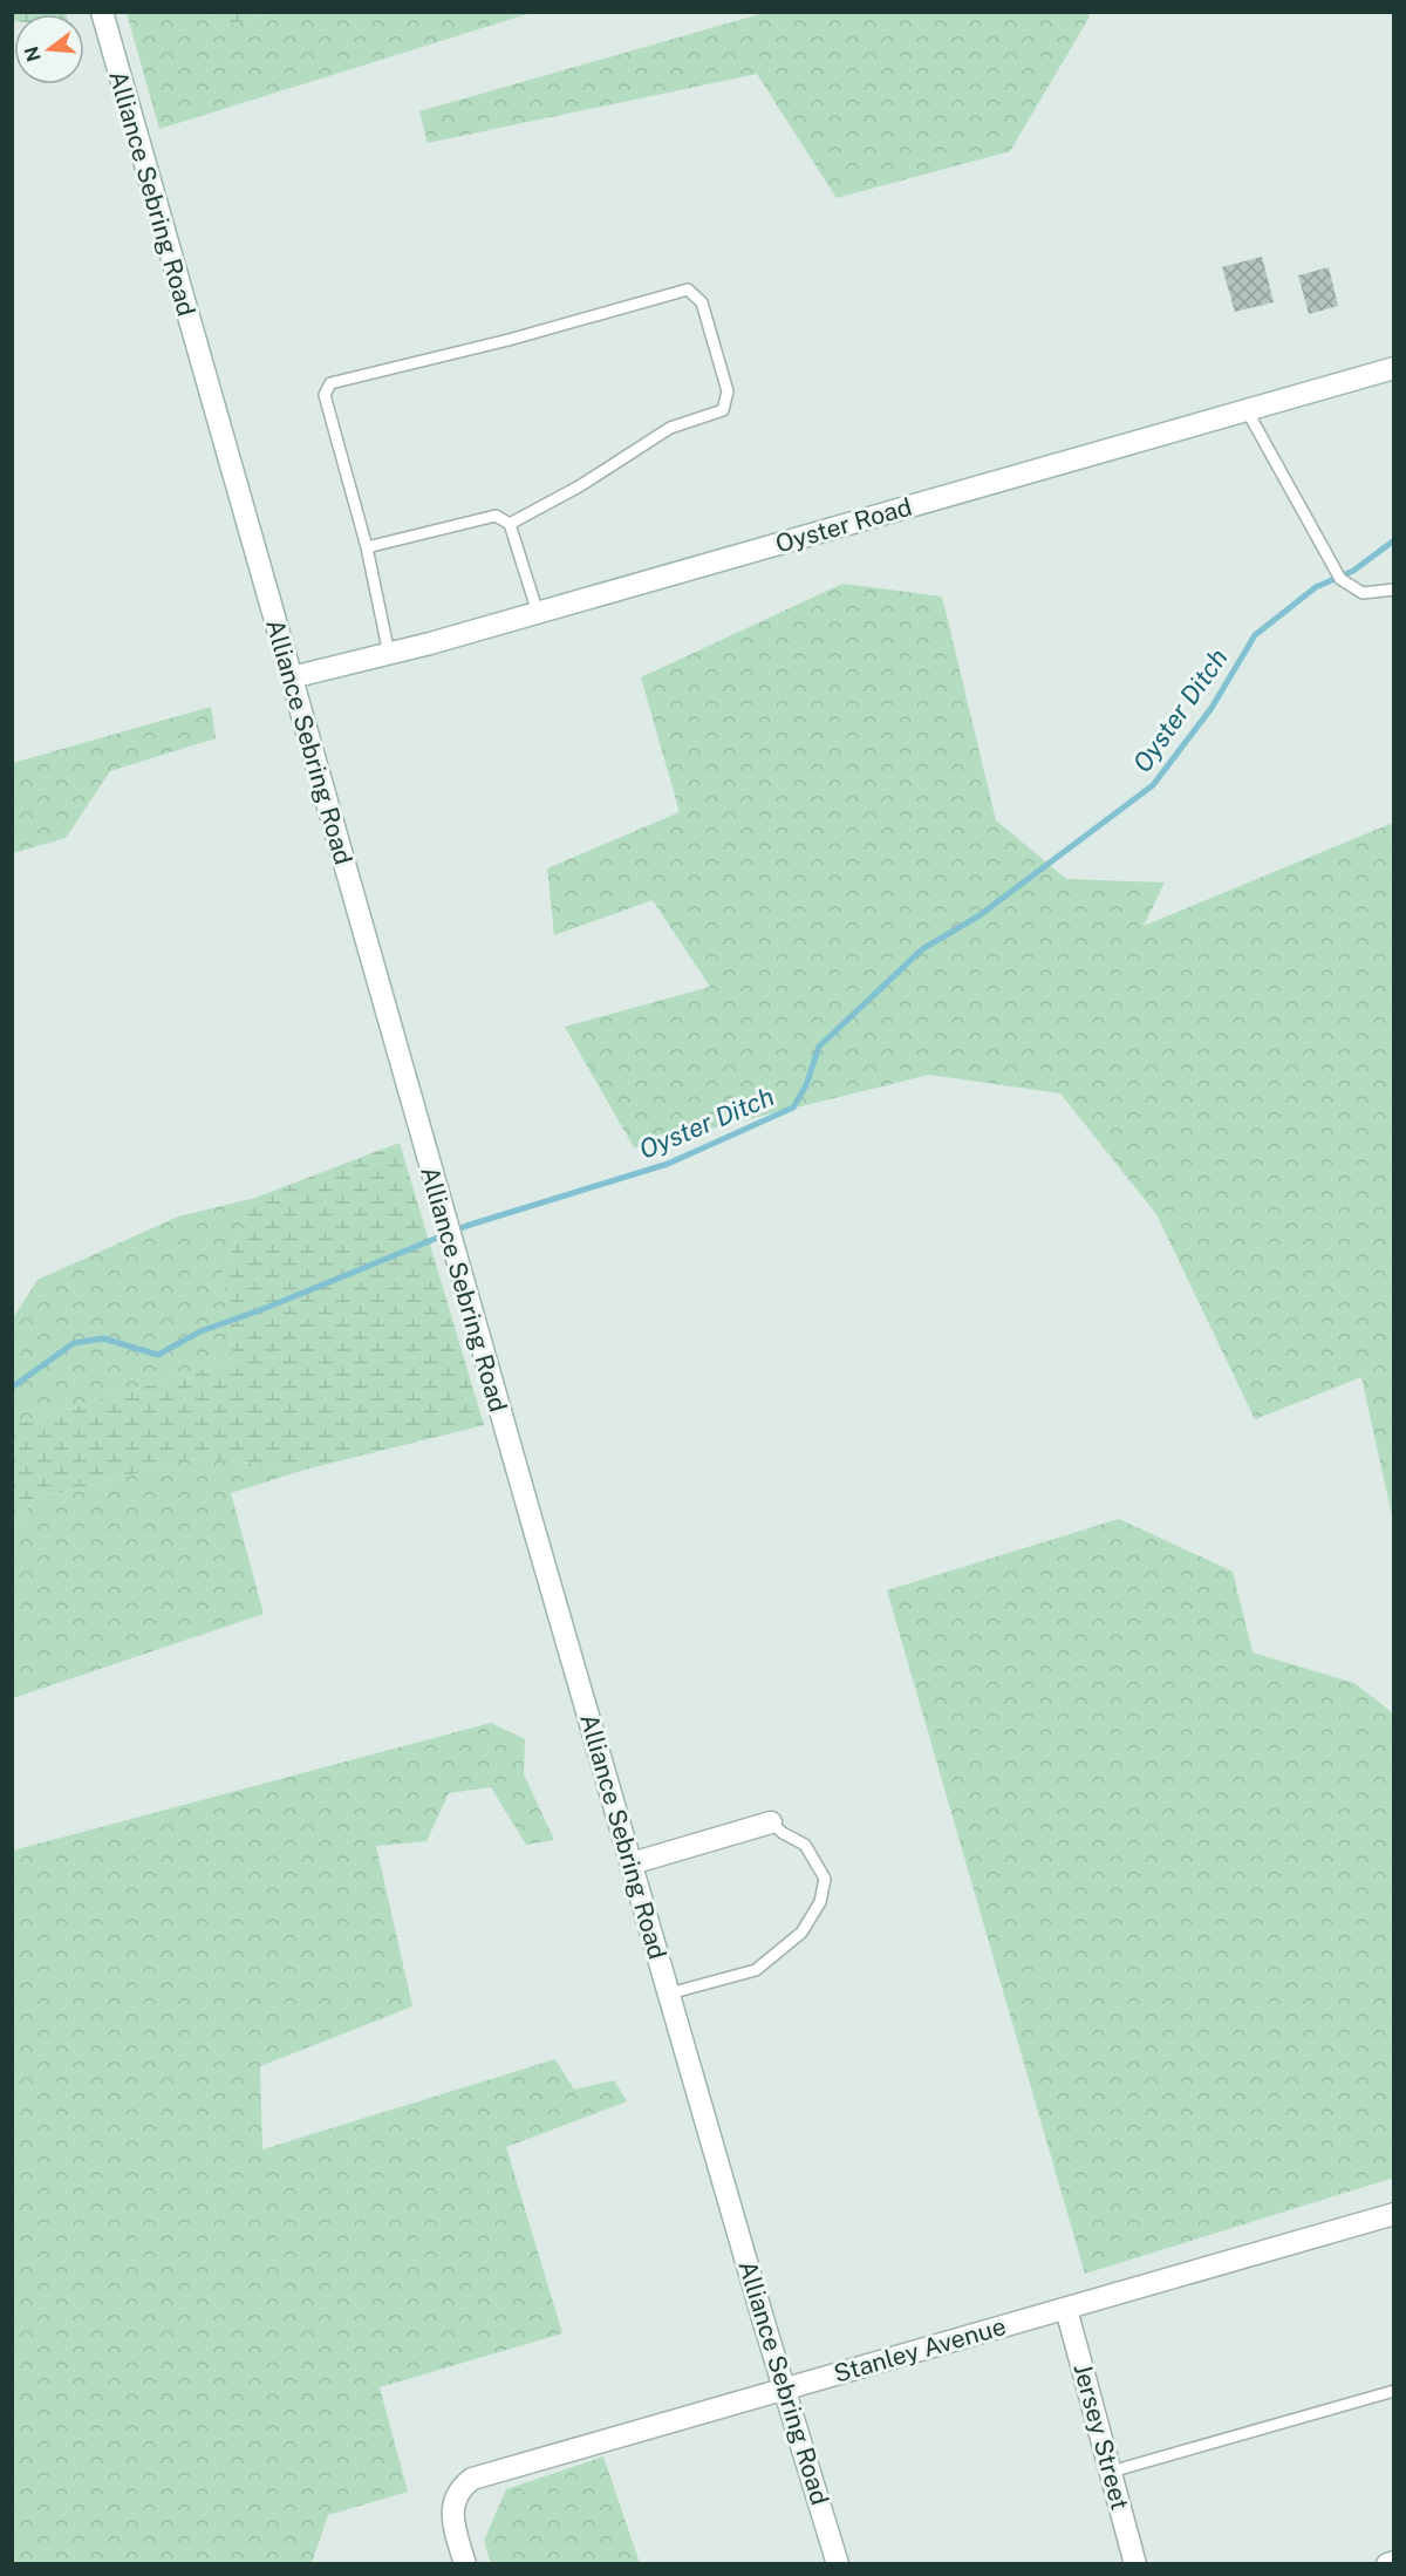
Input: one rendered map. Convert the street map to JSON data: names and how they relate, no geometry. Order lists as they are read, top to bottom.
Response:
{
  "streets": {
    "street": [
      "Alliance Sebring Road",
      "Oyster Road",
      "Stanley Avenue",
      "Jersey Street"
    ]
  },
  "crossings": [
    ["Alliance Sebring Road", "Oyster Road"],
    ["Alliance Sebring Road", "Stanley Avenue"],
    ["Stanley Avenue", "Jersey Street"]
  ],
  "water": ["Oyster Ditch"],
  "north": "left"
}
